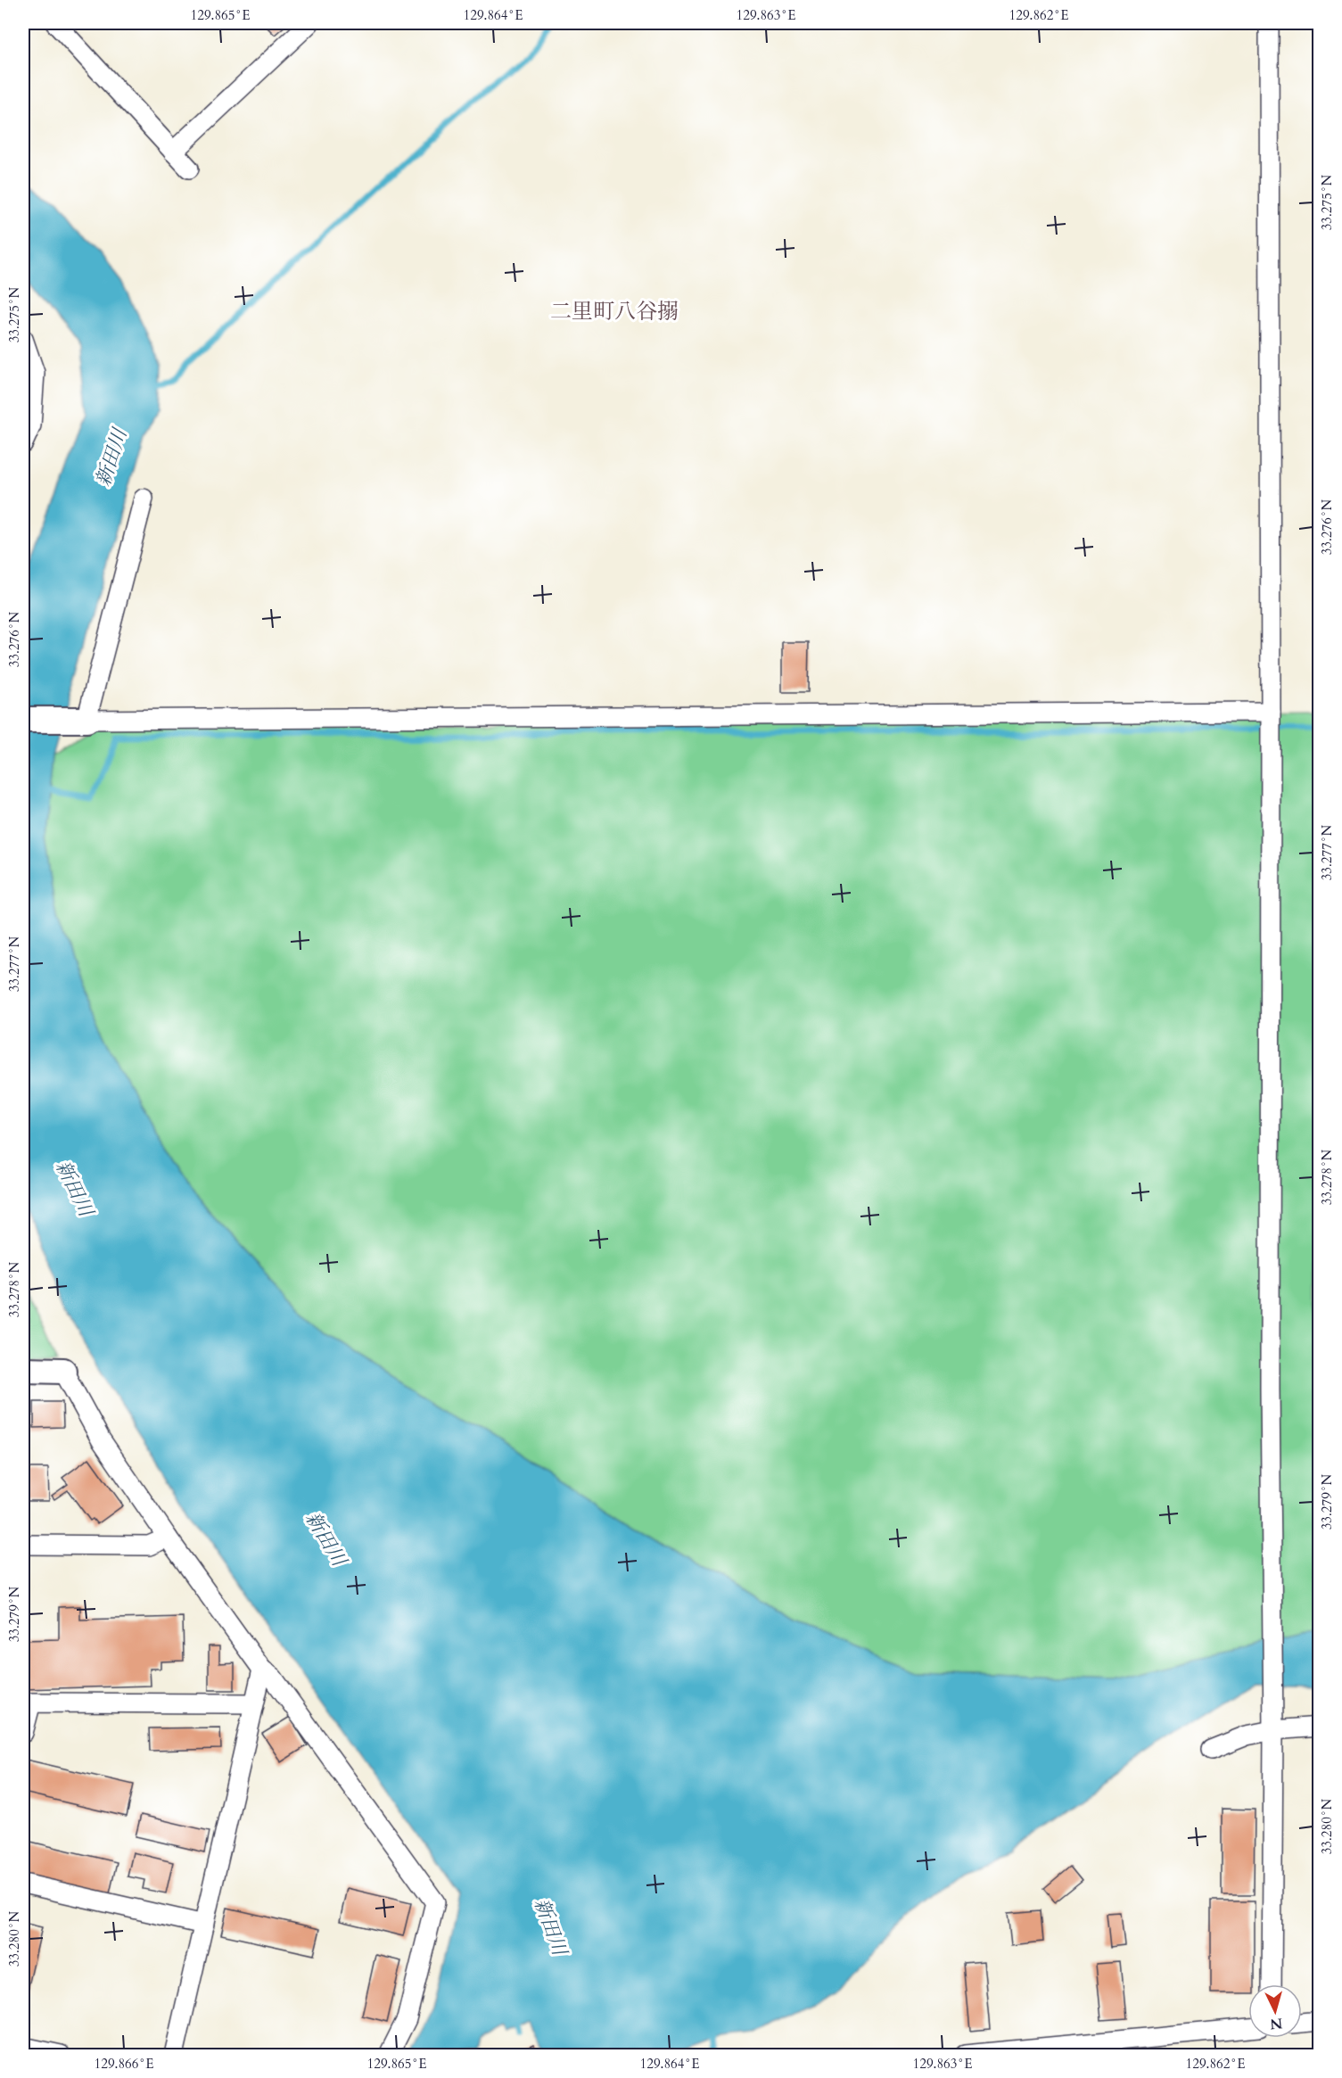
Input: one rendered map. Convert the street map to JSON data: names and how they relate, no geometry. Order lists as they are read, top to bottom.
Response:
{
  "districts": ["二里町八谷搦"],
  "water": ["新田川"],
  "north": "bottom",
  "coordinates": [
    "129.865°E",
    "129.864°E",
    "129.863°E",
    "129.862°E",
    "33.275°N",
    "33.276°N",
    "33.277°N",
    "33.278°N",
    "33.279°N",
    "33.280°N",
    "129.866°E"
  ]
}
